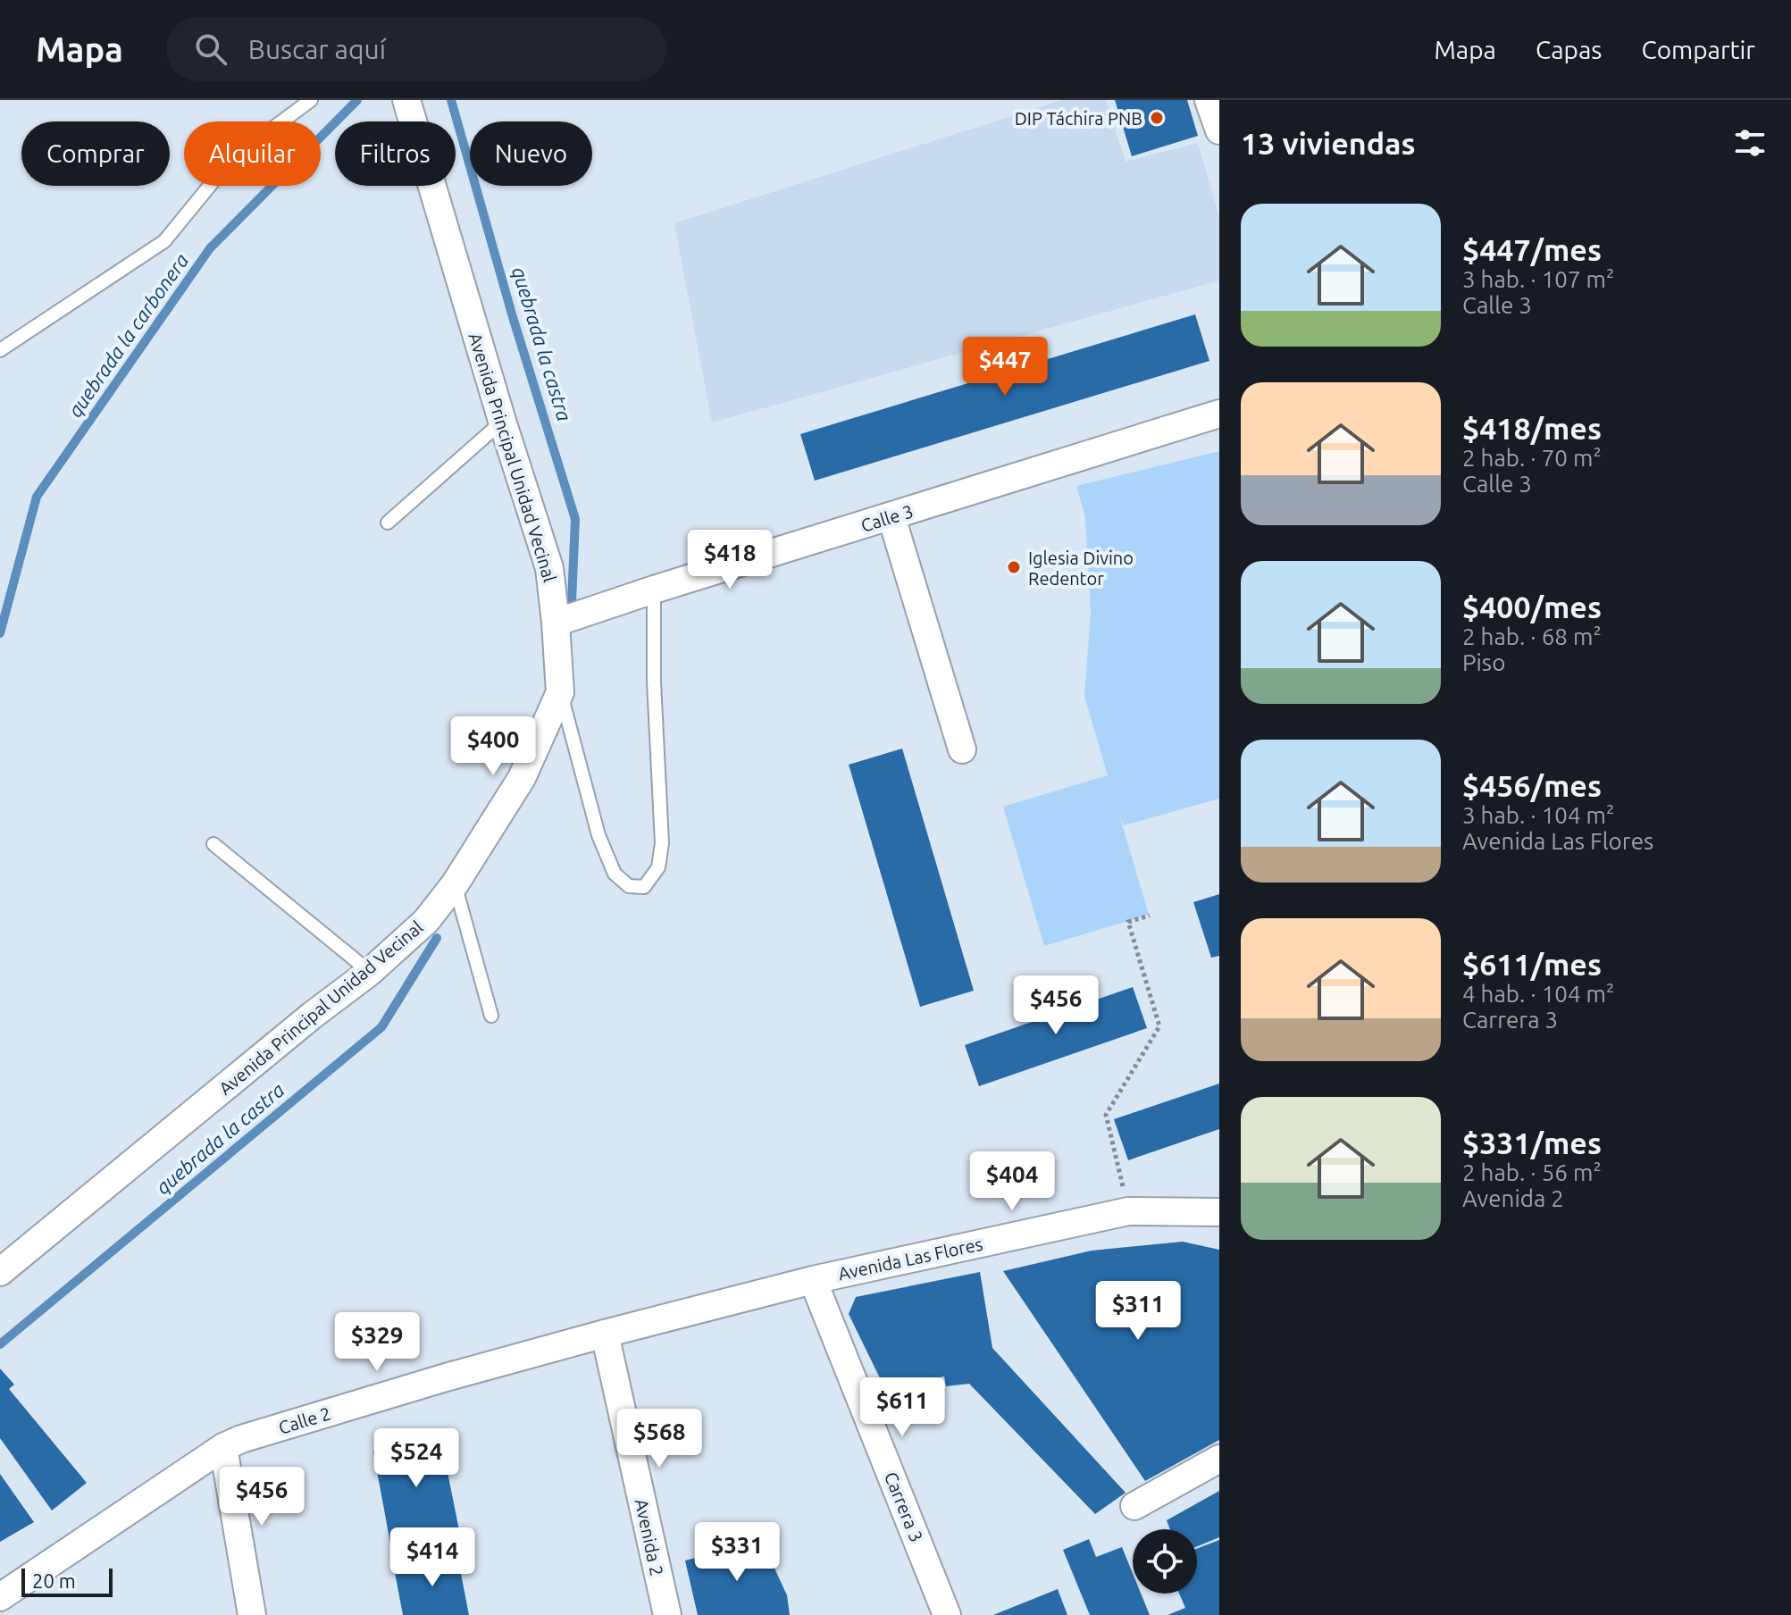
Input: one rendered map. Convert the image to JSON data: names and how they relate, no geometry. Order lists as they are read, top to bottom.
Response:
{
  "streets": {
    "street": [
      "Avenida Principal Unidad Vecinal",
      "Calle 3",
      "Avenida Las Flores",
      "Calle 2",
      "Carrera 3",
      "Avenida 2"
    ]
  },
  "crossings": [
    ["Avenida Principal Unidad Vecinal", "Calle 3"],
    ["Avenida Las Flores", "Calle 2"],
    ["Avenida Las Flores", "Carrera 3"],
    ["Calle 2", "Carrera 3"],
    ["Calle 2", "Avenida 2"]
  ],
  "water": ["quebrada la carbonera", "quebrada la castra"],
  "places": ["DIP Táchira PNB", "Iglesia Divino Redentor"],
  "scale_bar": "20 m",
  "page": {
    "header": "Mapa",
    "search": "Buscar aquí",
    "nav": ["Mapa", "Capas", "Compartir"],
    "heading": "13 viviendas",
    "chip": [
      "Comprar",
      "Alquilar",
      "Filtros",
      "Nuevo"
    ],
    "list": [
      {
        "name": "$447/mes",
        "note": "3 hab. · 107 m² · Calle 3"
      },
      {
        "name": "$418/mes",
        "note": "2 hab. · 70 m² · Calle 3"
      },
      {
        "name": "$400/mes",
        "note": "2 hab. · 68 m² · Piso"
      },
      {
        "name": "$456/mes",
        "note": "3 hab. · 104 m² · Avenida Las Flores"
      },
      {
        "name": "$611/mes",
        "note": "4 hab. · 104 m² · Carrera 3"
      },
      {
        "name": "$331/mes",
        "note": "2 hab. · 56 m² · Avenida 2"
      }
    ],
    "price": [
      "$447",
      "$418",
      "$400",
      "$456",
      "$404",
      "$311",
      "$329",
      "$611",
      "$568",
      "$524",
      "$456",
      "$331",
      "$414"
    ],
    "scale": "20 m"
  }
}
